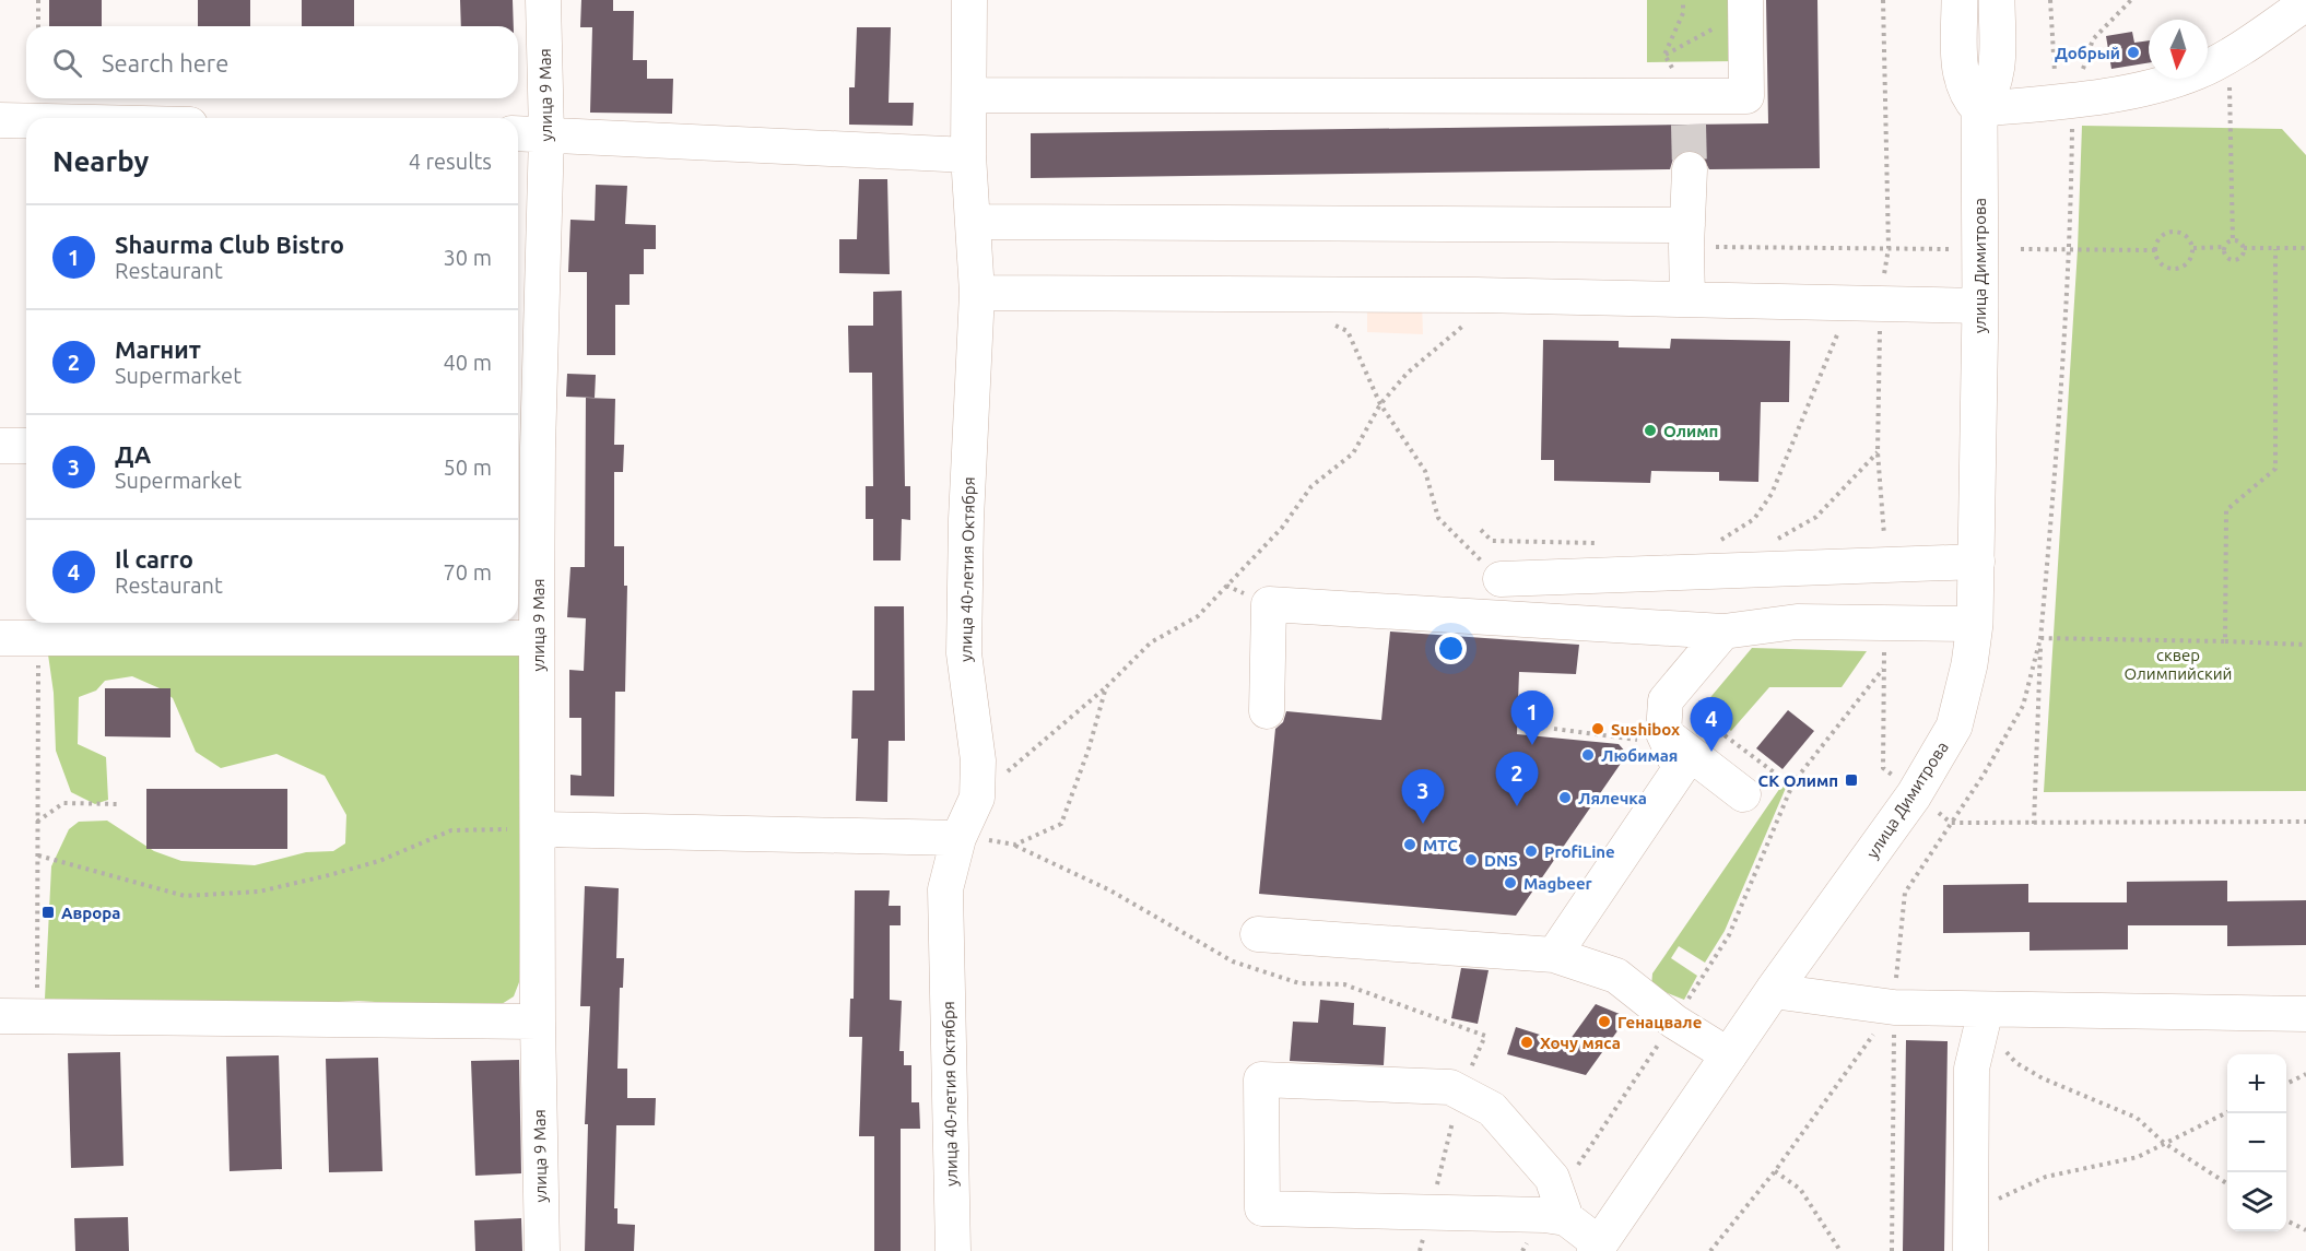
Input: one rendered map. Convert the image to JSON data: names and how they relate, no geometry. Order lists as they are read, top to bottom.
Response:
{
  "streets": {
    "main road": ["улица Димитрова"],
    "street": ["улица 9 Мая", "улица 40-летия Октября"]
  },
  "parks": ["сквер Олимпийский"],
  "places": {
    "other": [
      "Добрый",
      "Олимп",
      "Sushibox",
      "Любимая",
      "Лялечка",
      "МТС",
      "ProfiLine",
      "DNS",
      "Magbeer",
      "Генацвале",
      "Хочу мяса"
    ],
    "transit": ["СК Олимп", "Аврора"]
  },
  "north": "bottom",
  "page": {
    "search": "Search here",
    "heading": ["Nearby", "4 results"],
    "list": [
      {
        "mark": "1",
        "name": "Shaurma Club Bistro",
        "note": "Restaurant",
        "value": "30 m"
      },
      {
        "mark": "2",
        "name": "Магнит",
        "note": "Supermarket",
        "value": "40 m"
      },
      {
        "mark": "3",
        "name": "ДА",
        "note": "Supermarket",
        "value": "50 m"
      },
      {
        "mark": "4",
        "name": "Il carro",
        "note": "Restaurant",
        "value": "70 m"
      }
    ],
    "pins": [
      "1",
      "4",
      "2",
      "3"
    ],
    "map_buttons": ["+", "−"]
  }
}
